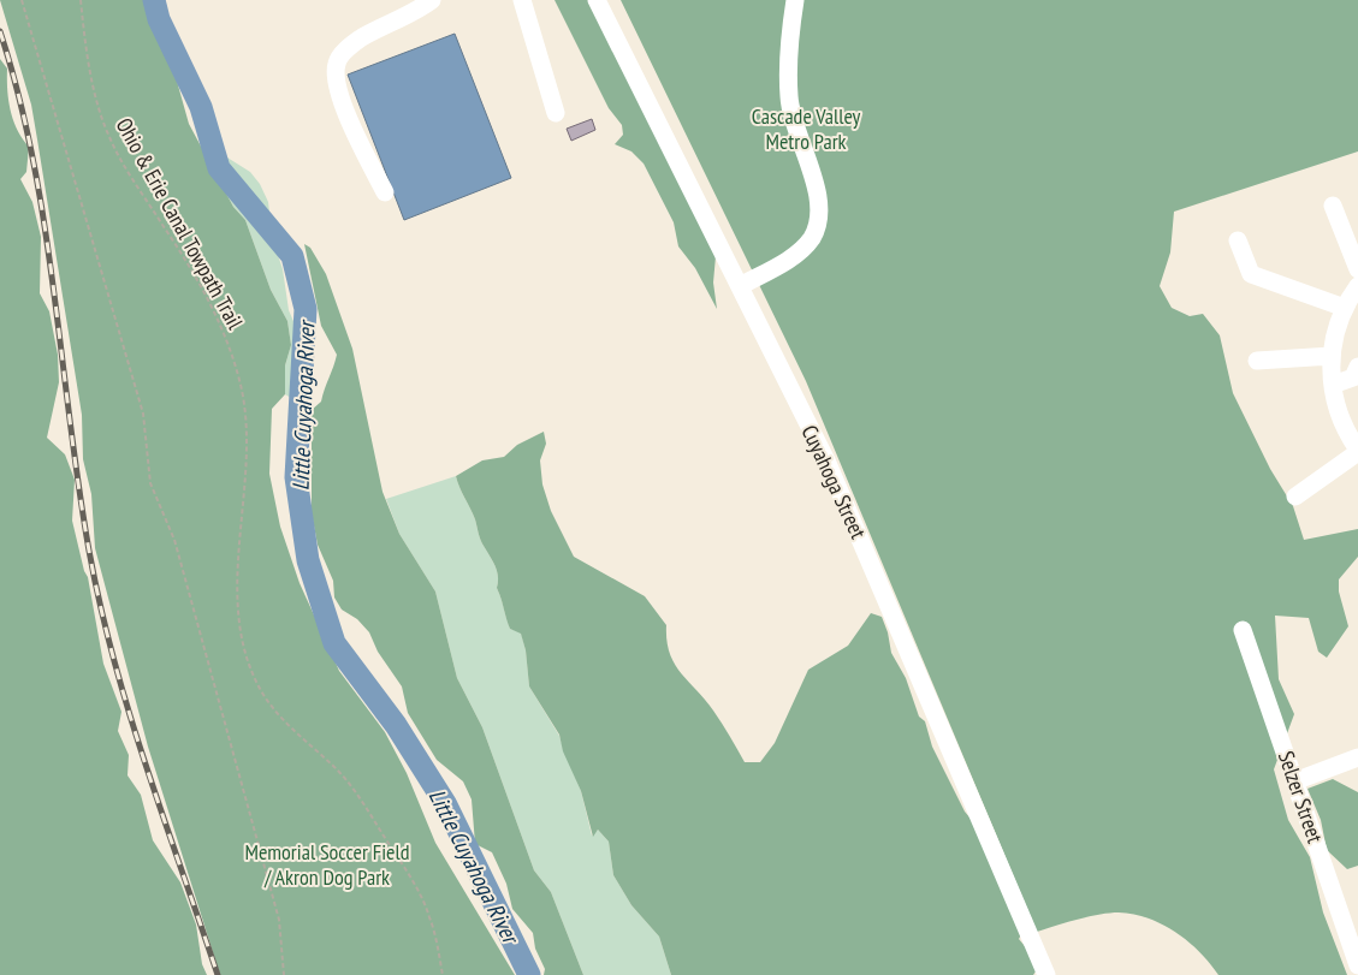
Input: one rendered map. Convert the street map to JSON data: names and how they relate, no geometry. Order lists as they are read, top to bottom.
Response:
{
  "streets": {
    "street": ["Cuyahoga Street", "Selzer Street"],
    "path": ["Ohio & Erie Canal Towpath Trail"]
  },
  "water": ["Little Cuyahoga River"],
  "parks": ["Cascade Valley Metro Park", "Memorial Soccer Field / Akron Dog Park"]
}
